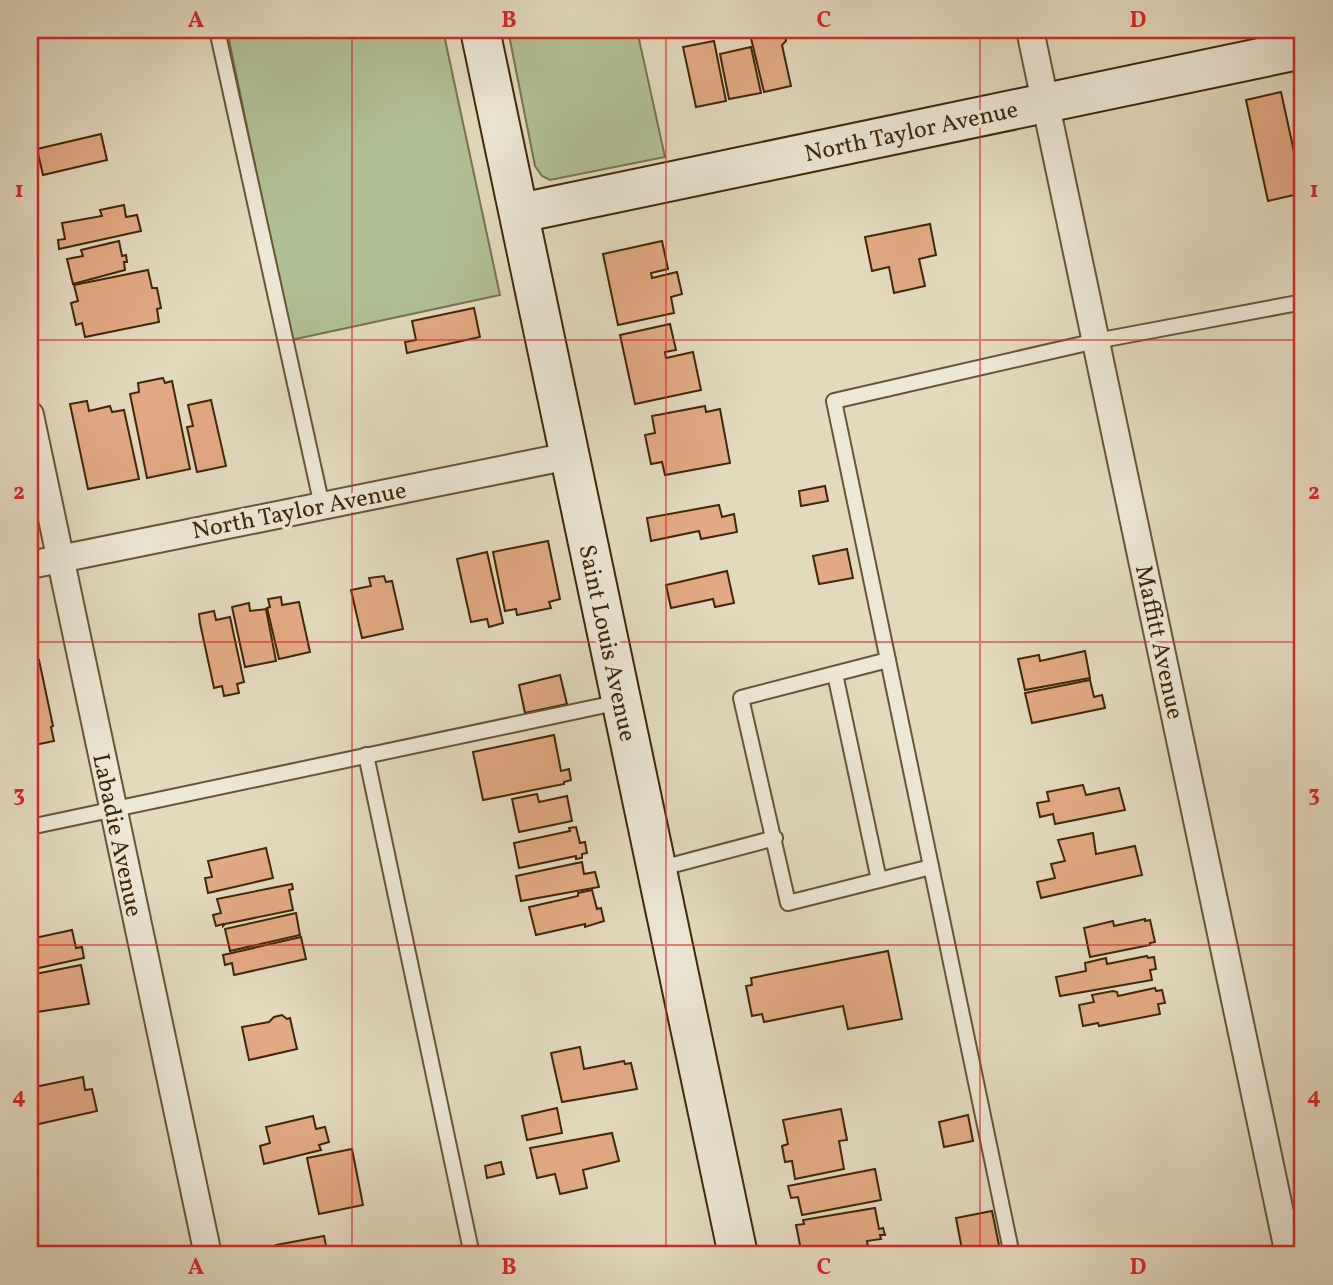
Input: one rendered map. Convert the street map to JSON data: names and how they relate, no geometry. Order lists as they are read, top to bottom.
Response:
{
  "streets": {
    "street": [
      "North Taylor Avenue",
      "Maffitt Avenue",
      "Saint Louis Avenue",
      "Labadie Avenue"
    ]
  },
  "crossings": [
    ["North Taylor Avenue", "Maffitt Avenue"],
    ["North Taylor Avenue", "Saint Louis Avenue"],
    ["North Taylor Avenue", "Labadie Avenue"]
  ],
  "grid": {
    "columns": [
      "A",
      "B",
      "C",
      "D"
    ],
    "rows": [
      "1",
      "2",
      "3",
      "4"
    ]
  }
}
